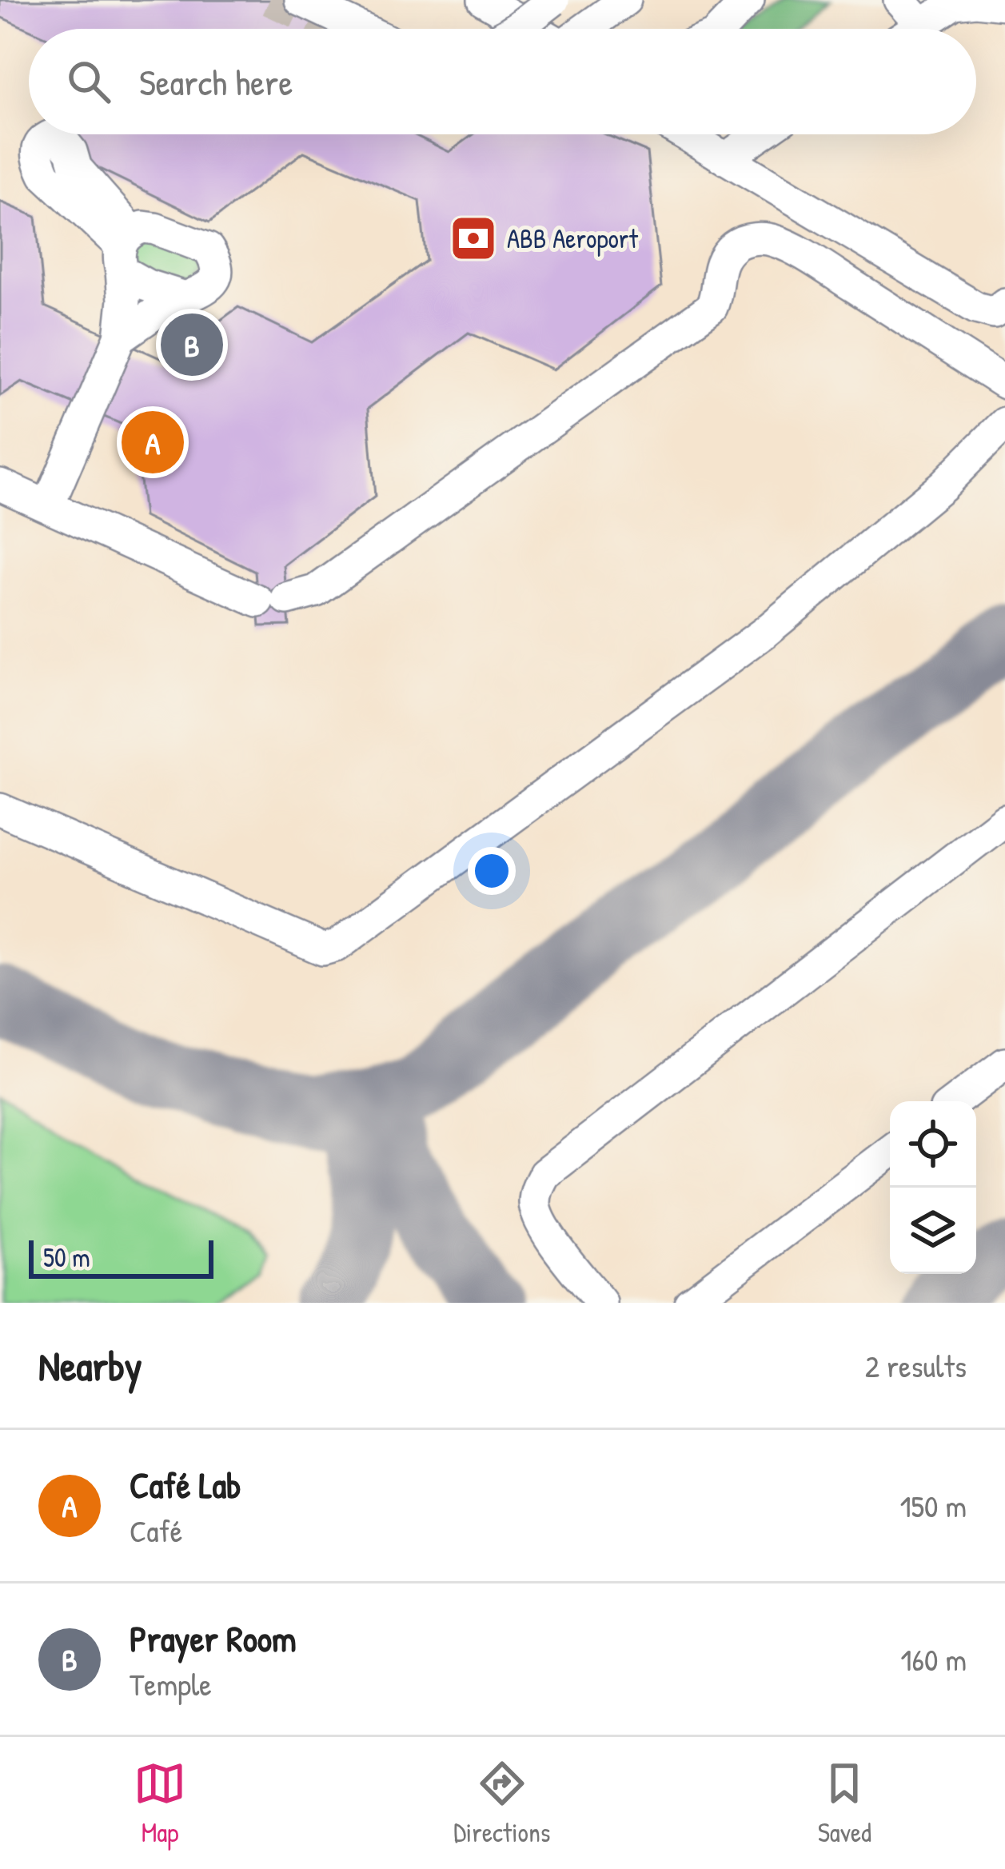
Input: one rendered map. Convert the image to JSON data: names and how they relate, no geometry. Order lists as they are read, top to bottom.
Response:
{
  "places": {
    "bank": ["ABB Aeroport"]
  },
  "scale_bar": "50 m",
  "page": {
    "search": "Search here",
    "pins": ["B", "A"],
    "scale": "50 m",
    "heading": ["Nearby", "2 results"],
    "list": [
      {
        "mark": "A",
        "name": "Café Lab",
        "note": "Café",
        "value": "150 m"
      },
      {
        "mark": "B",
        "name": "Prayer Room",
        "note": "Temple",
        "value": "160 m"
      }
    ],
    "nav": ["Map", "Directions", "Saved"]
  }
}
